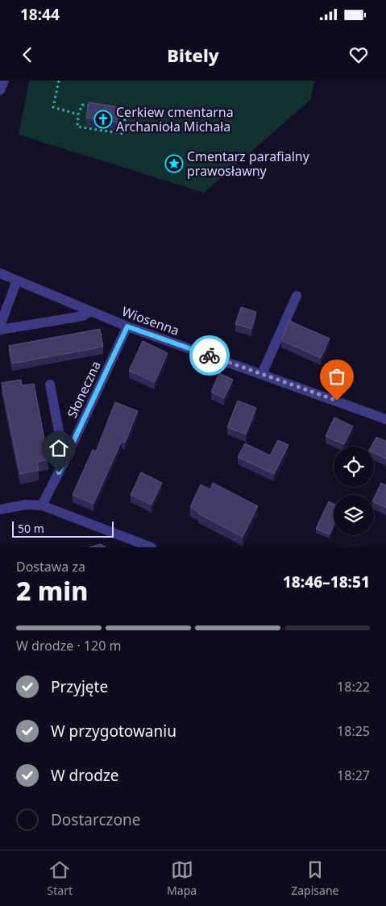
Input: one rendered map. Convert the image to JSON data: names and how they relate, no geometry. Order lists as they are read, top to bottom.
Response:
{
  "streets": {
    "street": ["Wiosenna", "Słoneczna"]
  },
  "crossings": [
    ["Wiosenna", "Słoneczna"]
  ],
  "places": {
    "church": ["Cerkiew cmentarna Archanioła Michała"],
    "place": ["Cmentarz parafialny prawosławny"]
  },
  "scale_bar": "50 m",
  "page": {
    "status": "18:44",
    "header": "Bitely",
    "scale": "50 m",
    "heading": ["2 min", "Dostawa za", "18:46–18:51"],
    "bar": "W drodze · 120 m",
    "list": [
      ["Przyjęte", "18:22"],
      ["W przygotowaniu", "18:25"],
      ["W drodze", "18:27"],
      "Dostarczone"
    ],
    "tabs": ["Start", "Mapa", "Zapisane"]
  }
}
